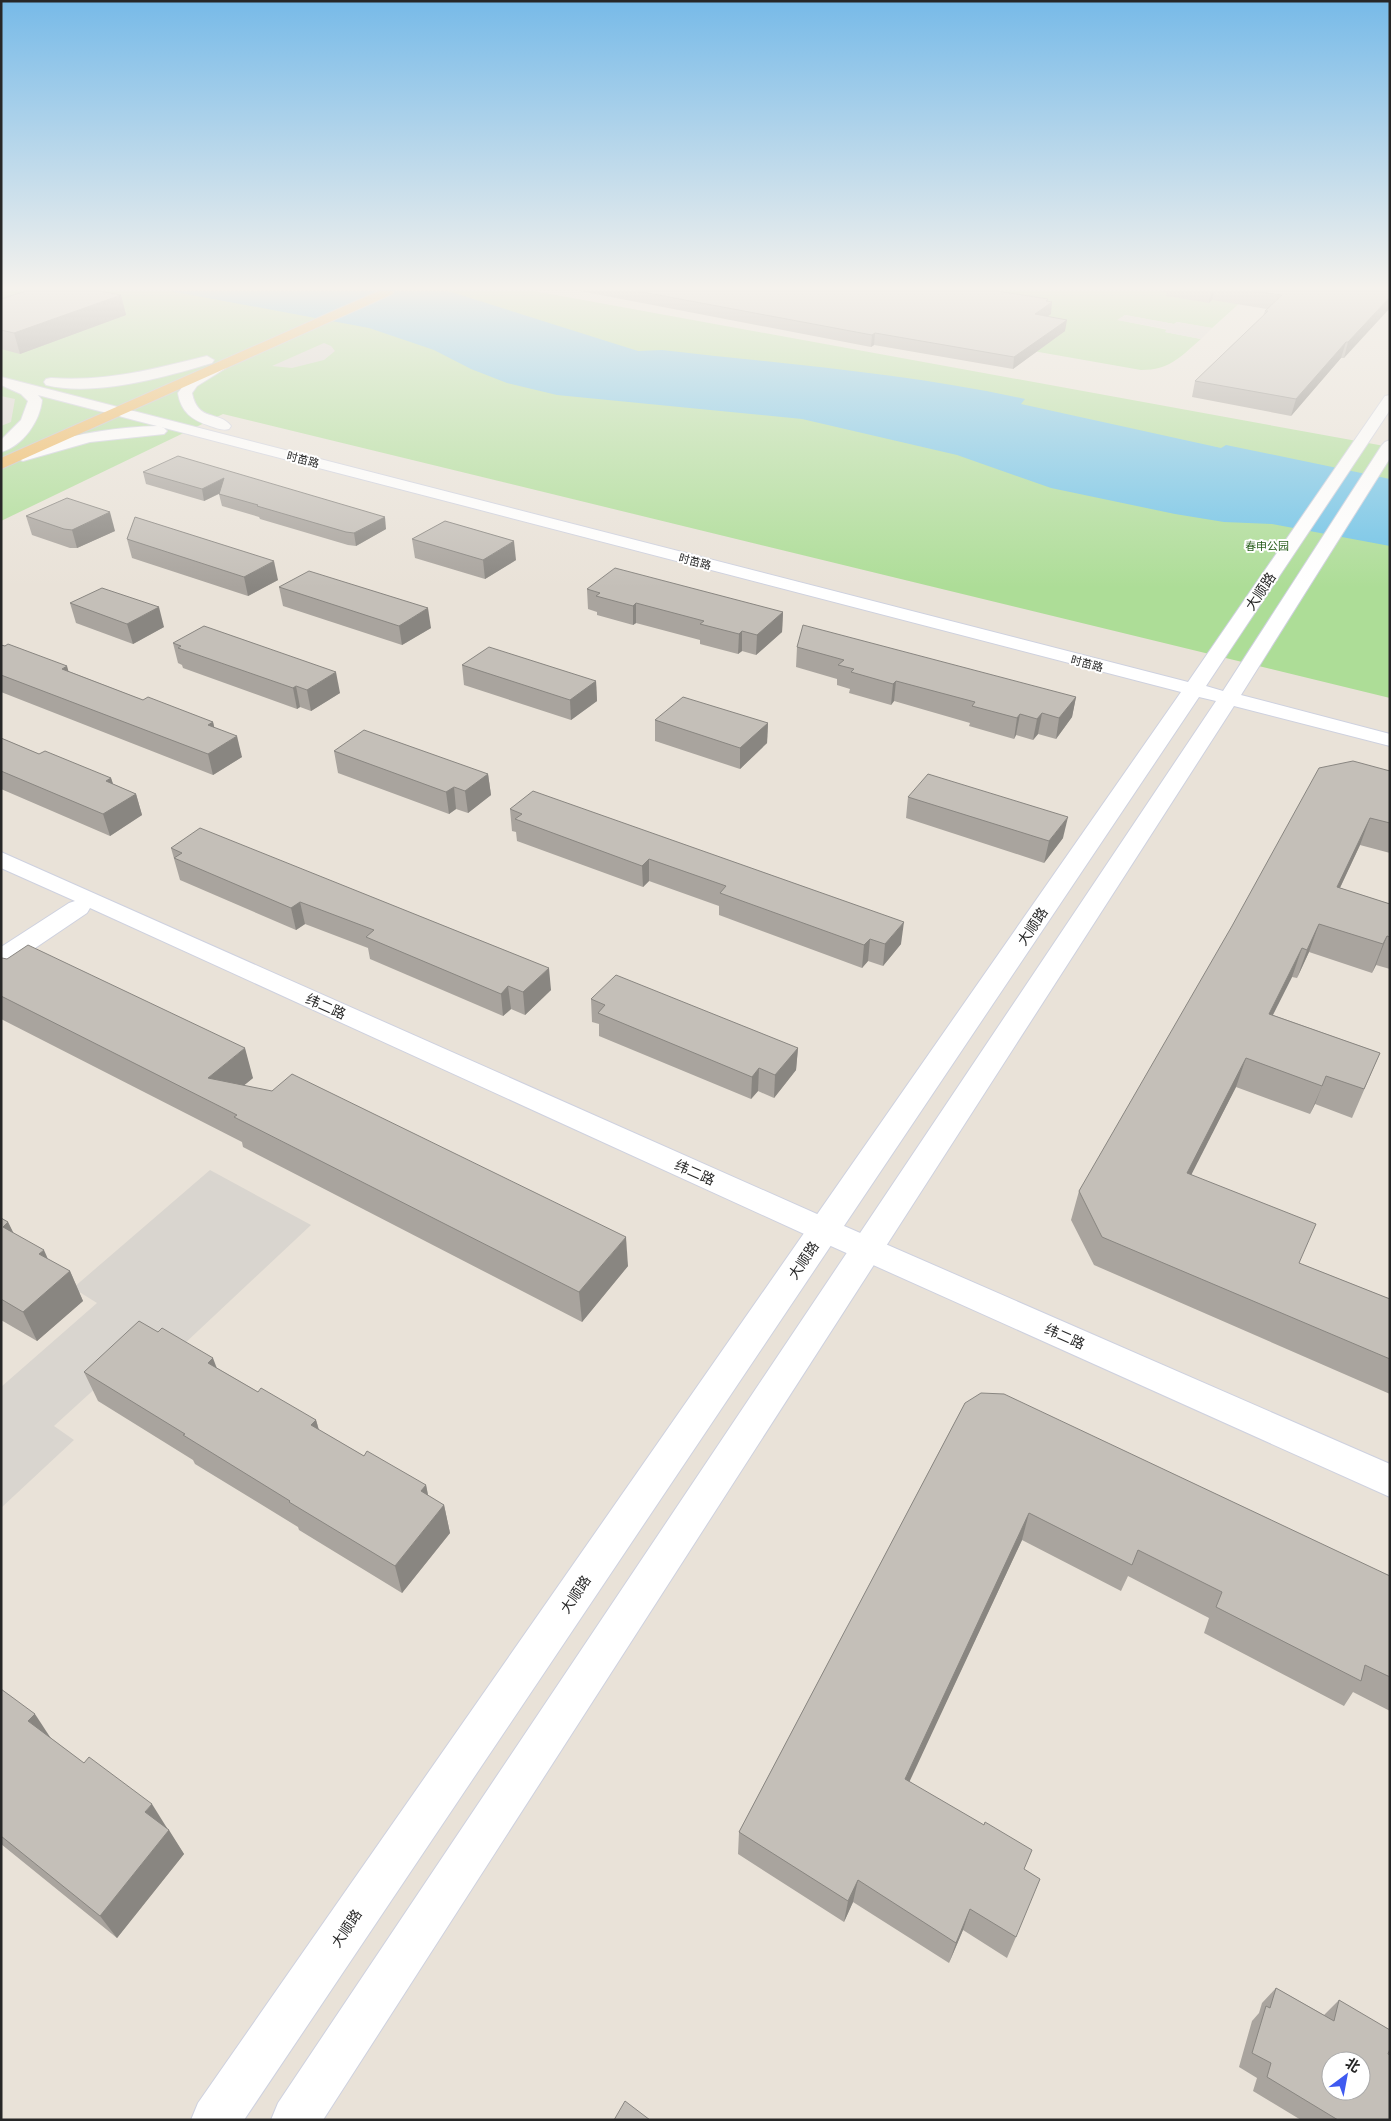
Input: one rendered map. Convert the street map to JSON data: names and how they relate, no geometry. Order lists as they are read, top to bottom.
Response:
{
  "streets": {
    "street": ["时苗路", "大顺路", "纬二路"]
  },
  "crossings": [
    ["时苗路", "大顺路"],
    ["大顺路", "纬二路"]
  ],
  "parks": ["春申公园"],
  "north": "top right"
}
